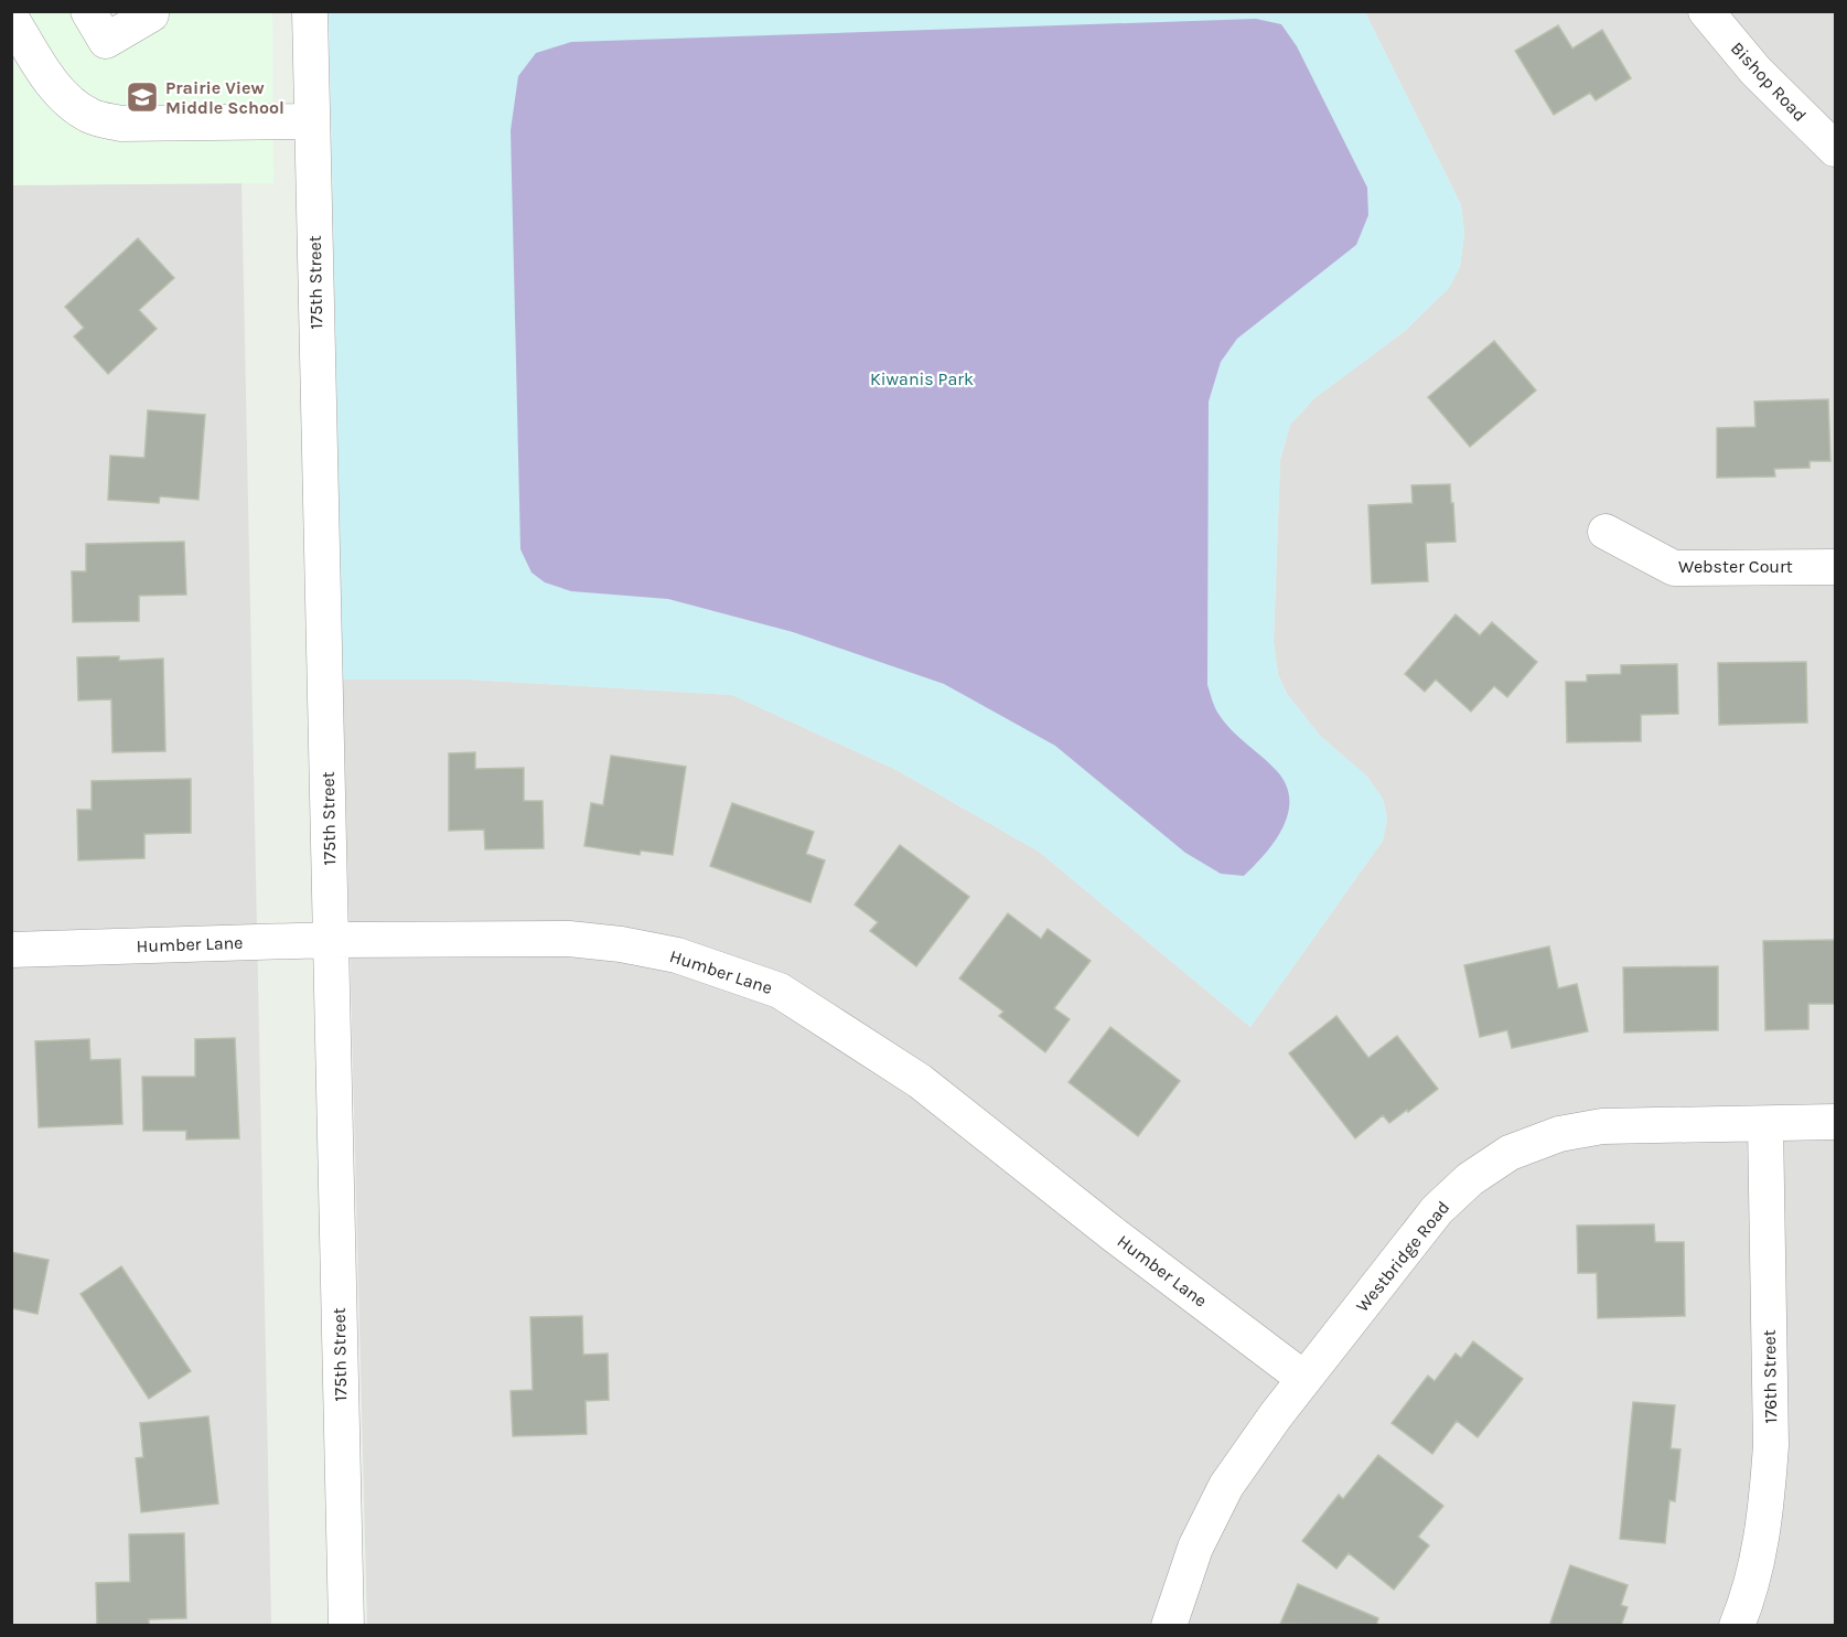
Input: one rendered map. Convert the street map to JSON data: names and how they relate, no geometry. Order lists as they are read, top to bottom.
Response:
{
  "streets": {
    "street": [
      "Bishop Road",
      "175th Street",
      "Webster Court",
      "Humber Lane",
      "Westbridge Road",
      "176th Street"
    ]
  },
  "crossings": [
    ["175th Street", "Humber Lane"],
    ["Humber Lane", "Westbridge Road"],
    ["Westbridge Road", "176th Street"]
  ],
  "parks": ["Kiwanis Park"],
  "places": {
    "school or university": ["Prairie View Middle School"]
  }
}
